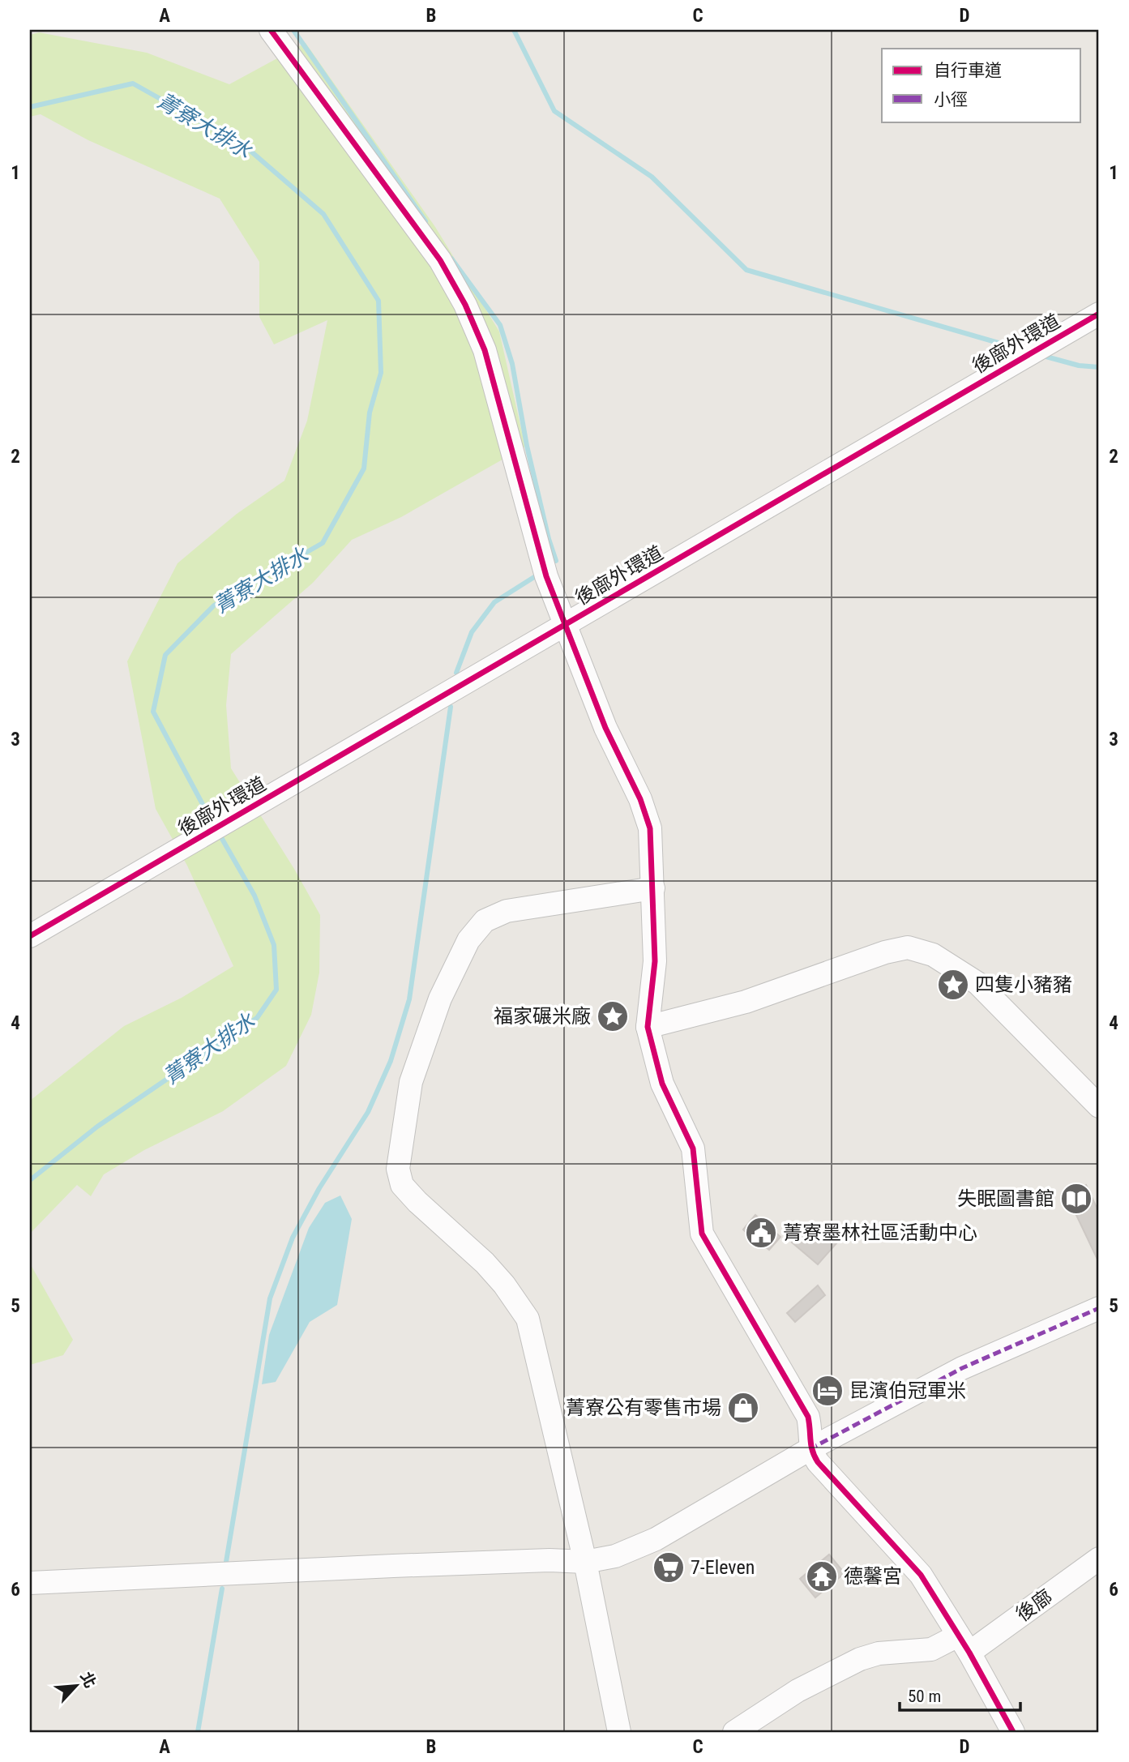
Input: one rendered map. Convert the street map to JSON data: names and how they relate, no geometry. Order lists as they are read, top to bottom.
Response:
{
  "streets": {
    "street": ["後廍外環道", "後廍"]
  },
  "water": ["菁寮大排水"],
  "places": {
    "place": ["四隻小豬豬", "福家碾米廠"],
    "library": ["失眠圖書館"],
    "public building": ["菁寮墨林社區活動中心"],
    "hotel": ["昆濱伯冠軍米"],
    "shop": ["菁寮公有零售市場"],
    "supermarket": ["7-Eleven"],
    "temple": ["德馨宮"]
  },
  "legend": ["自行車道", "小徑"],
  "scale_bar": "50 m",
  "north": "top right",
  "grid": {
    "columns": [
      "A",
      "B",
      "C",
      "D"
    ],
    "rows": [
      "1",
      "2",
      "3",
      "4",
      "5",
      "6"
    ]
  }
}
